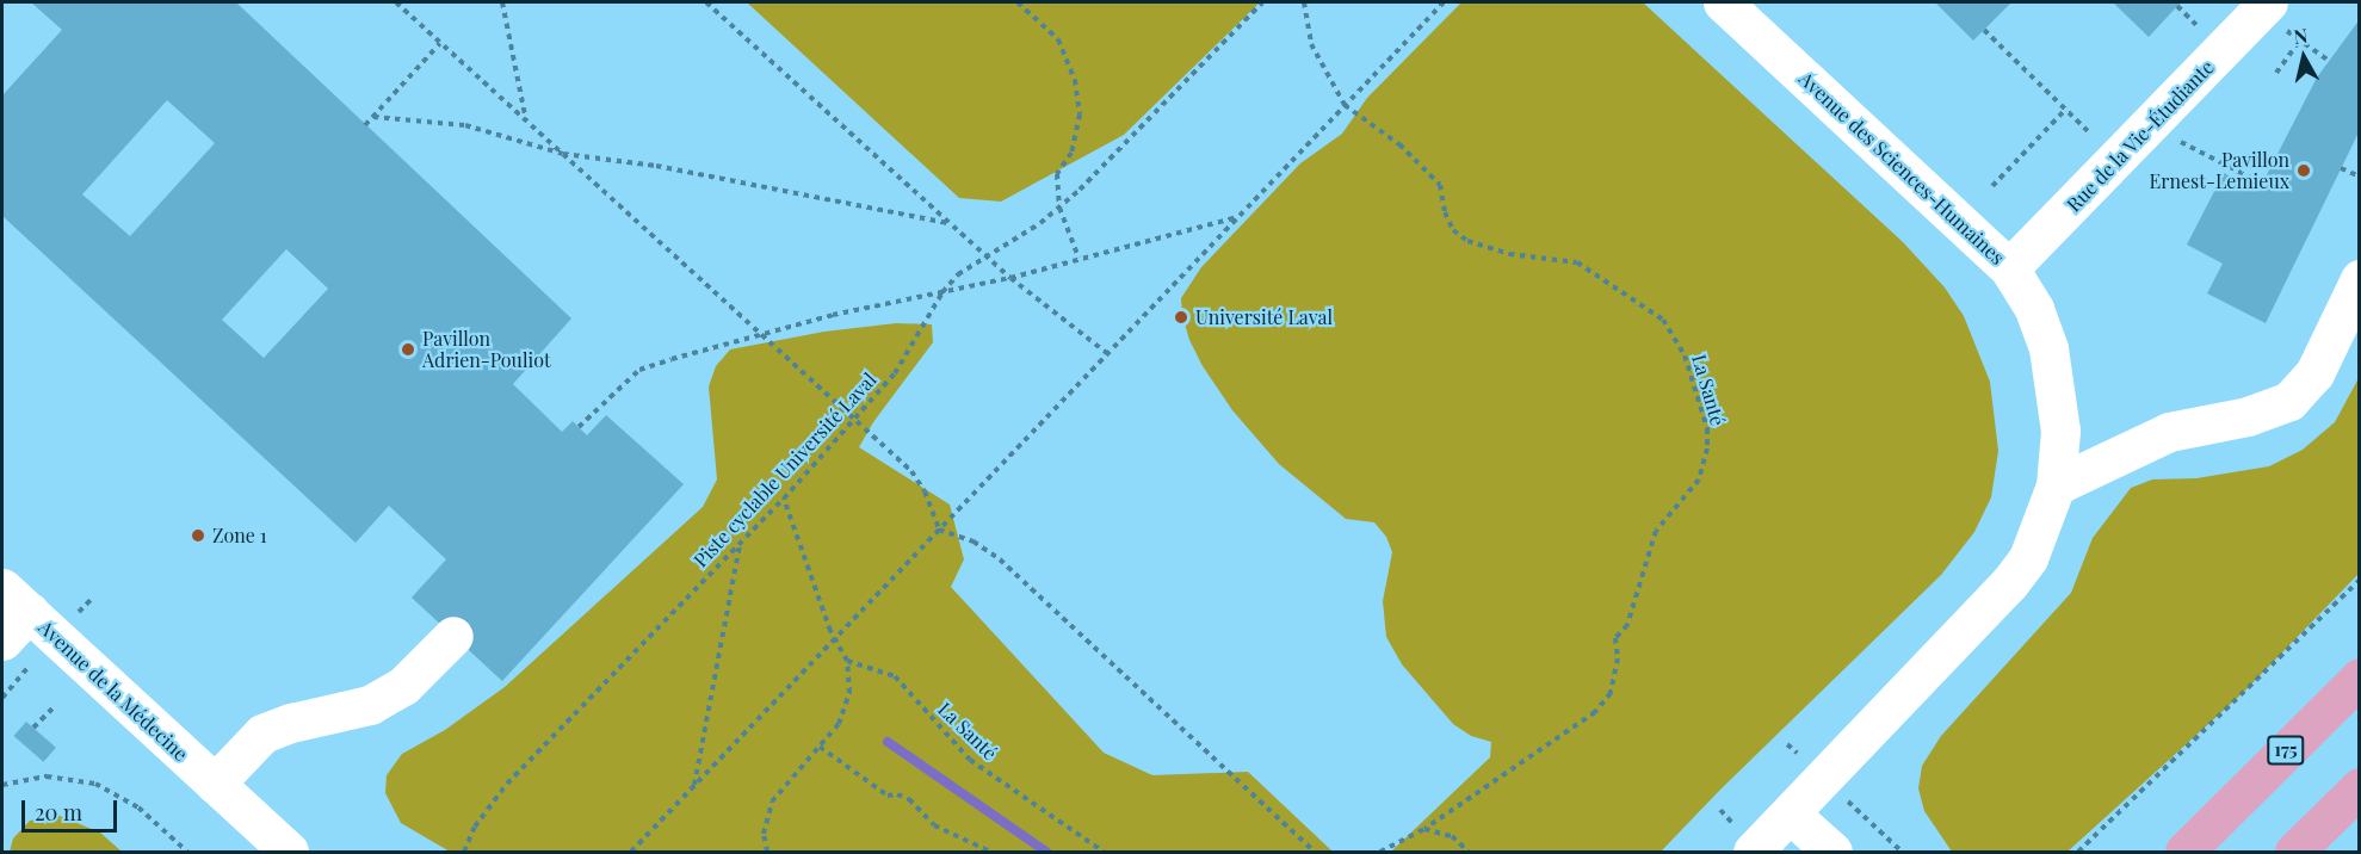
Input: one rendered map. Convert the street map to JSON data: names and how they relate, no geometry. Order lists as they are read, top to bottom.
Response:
{
  "streets": {
    "main road": ["175"],
    "street": ["Rue de la Vie-Étudiante", "Avenue des Sciences-Humaines", "Avenue de la Médecine"],
    "path": ["La Santé", "Piste cyclable Université Laval"]
  },
  "crossings": [
    ["Rue de la Vie-Étudiante", "Avenue des Sciences-Humaines"]
  ],
  "places": [
    "Pavillon Ernest-Lemieux",
    "Université Laval",
    "Pavillon Adrien-Pouliot",
    "Zone 1"
  ],
  "scale_bar": "20 m",
  "north": "top"
}
